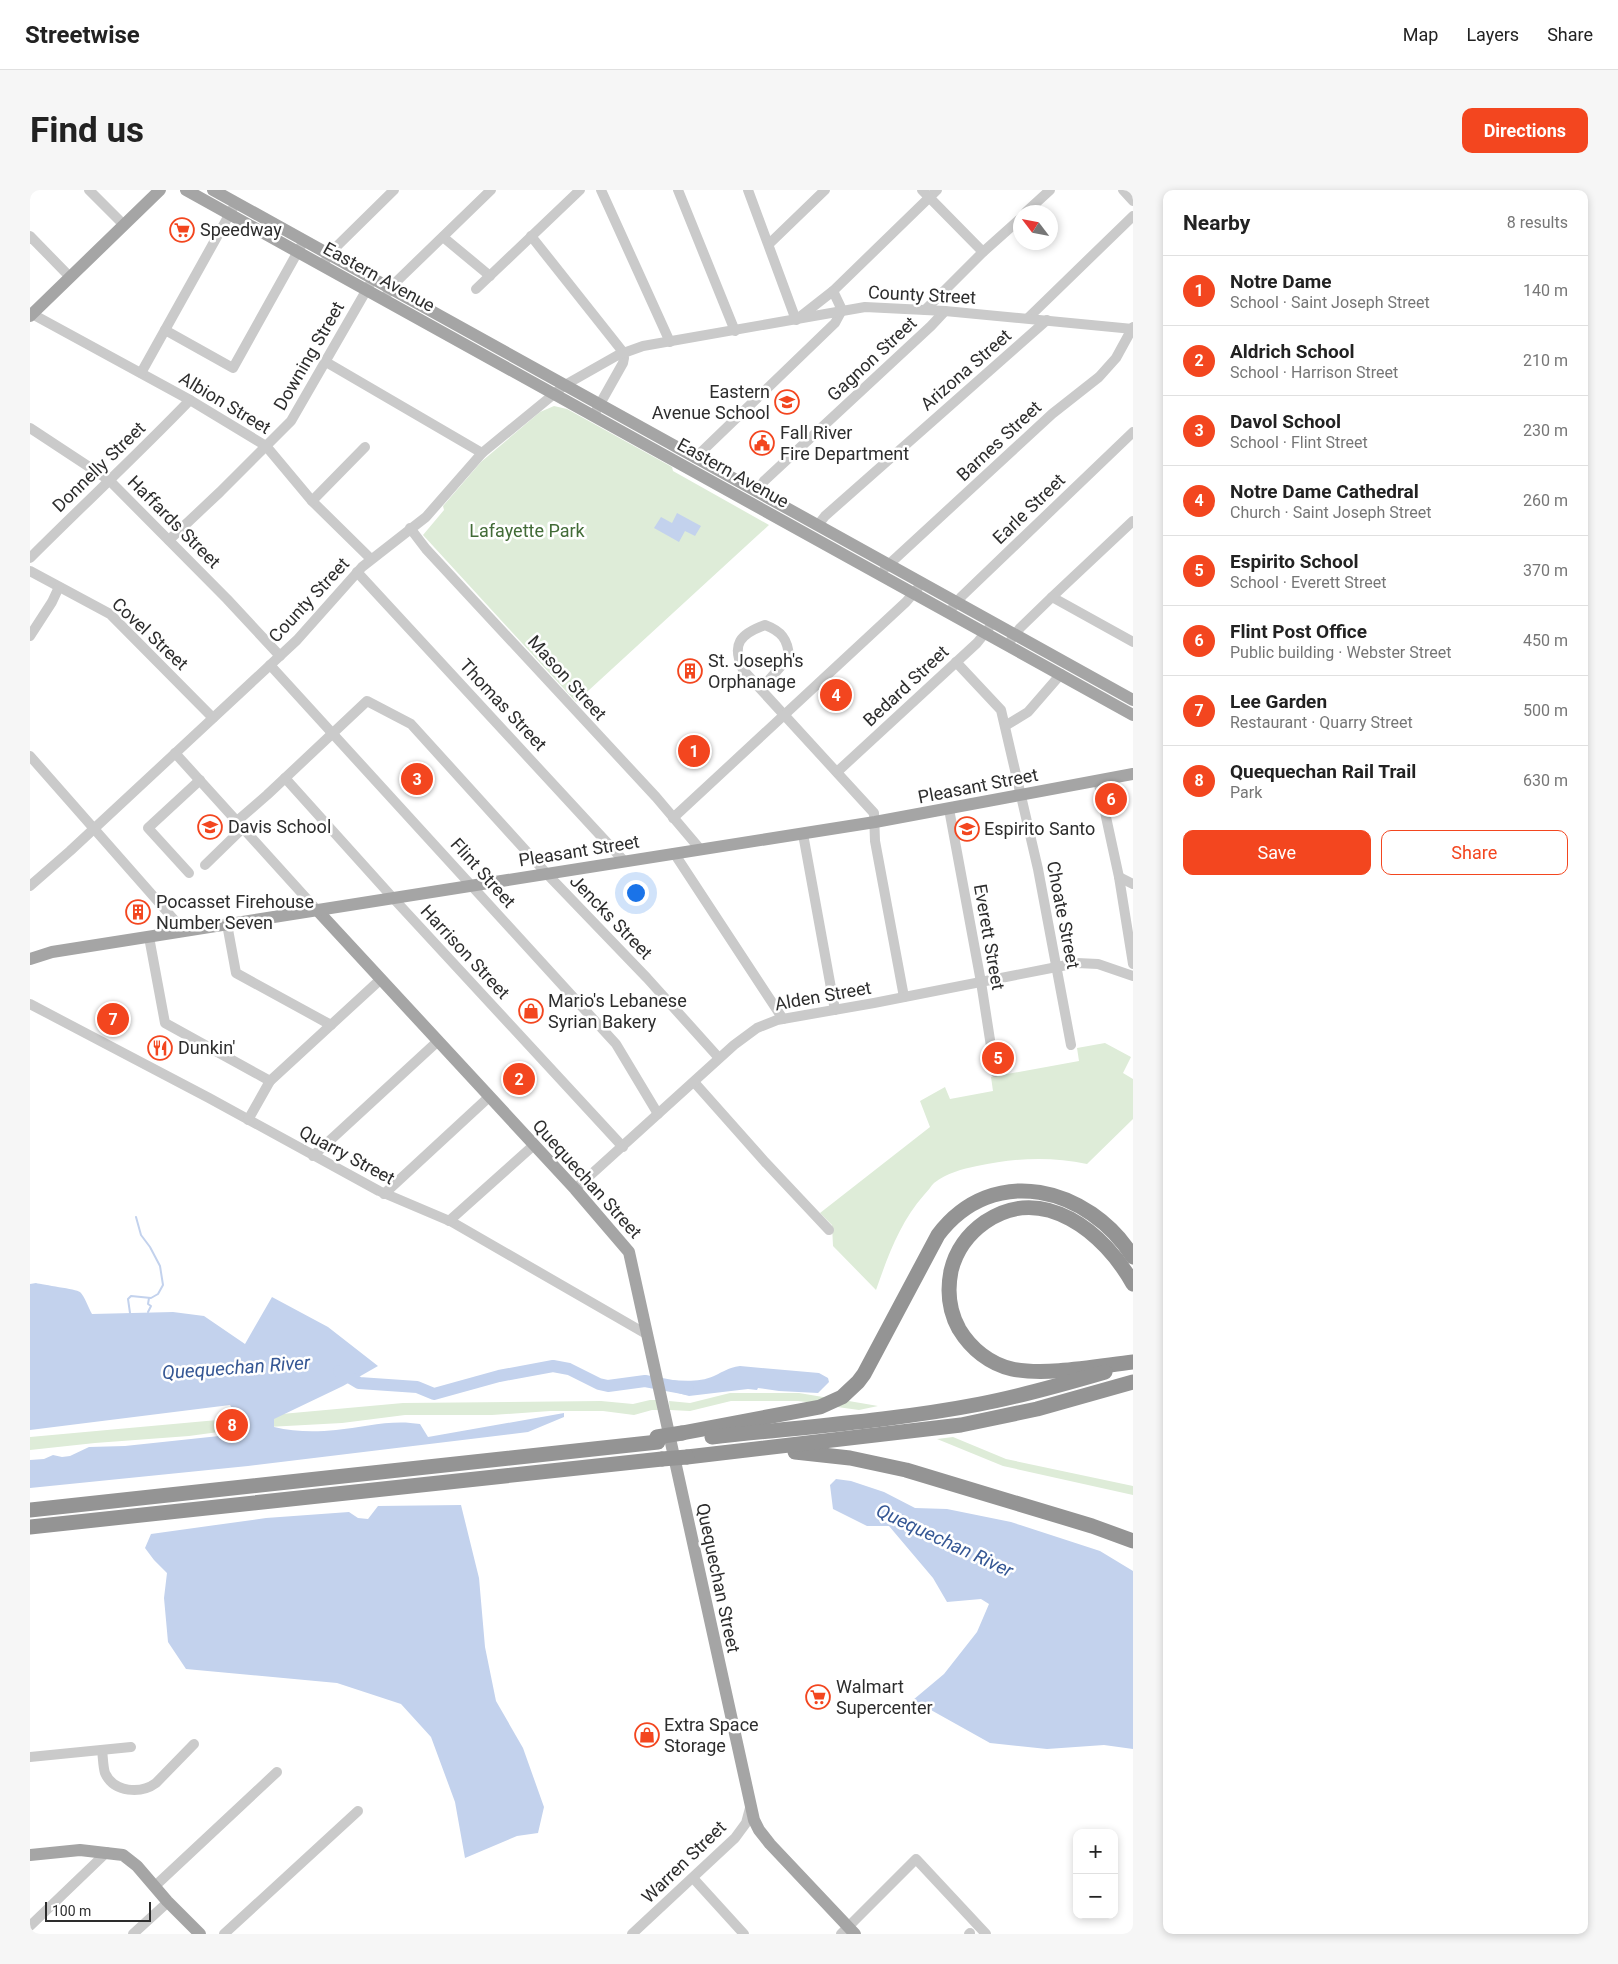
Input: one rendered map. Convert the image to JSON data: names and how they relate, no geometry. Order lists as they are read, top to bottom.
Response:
{
  "streets": {
    "main road": ["Eastern Avenue", "Pleasant Street", "Quequechan Street"],
    "street": [
      "County Street",
      "Downing Street",
      "Gagnon Street",
      "Arizona Street",
      "Albion Street",
      "Barnes Street",
      "Donnelly Street",
      "Earle Street",
      "Haffards Street",
      "Covel Street",
      "Mason Street",
      "Bedard Street",
      "Thomas Street",
      "Flint Street",
      "Choate Street",
      "Jencks Street",
      "Everett Street",
      "Harrison Street",
      "Alden Street",
      "Quarry Street",
      "Warren Street"
    ]
  },
  "crossings": [
    ["Eastern Avenue", "County Street"],
    ["Eastern Avenue", "Downing Street"],
    ["Eastern Avenue", "Gagnon Street"],
    ["Eastern Avenue", "Arizona Street"],
    ["Eastern Avenue", "Barnes Street"],
    ["Eastern Avenue", "Earle Street"],
    ["Eastern Avenue", "Bedard Street"],
    ["County Street", "Gagnon Street"],
    ["County Street", "Arizona Street"],
    ["County Street", "Albion Street"],
    ["County Street", "Barnes Street"],
    ["County Street", "Haffards Street"],
    ["County Street", "Covel Street"],
    ["County Street", "Mason Street"],
    ["County Street", "Thomas Street"],
    ["County Street", "Flint Street"],
    ["County Street", "Quequechan Street"],
    ["Downing Street", "Albion Street"],
    ["Downing Street", "Haffards Street"],
    ["Albion Street", "Donnelly Street"],
    ["Donnelly Street", "Haffards Street"],
    ["Mason Street", "Pleasant Street"],
    ["Bedard Street", "Choate Street"],
    ["Thomas Street", "Pleasant Street"],
    ["Pleasant Street", "Flint Street"],
    ["Pleasant Street", "Choate Street"],
    ["Pleasant Street", "Jencks Street"],
    ["Pleasant Street", "Everett Street"],
    ["Pleasant Street", "Harrison Street"],
    ["Pleasant Street", "Quequechan Street"],
    ["Flint Street", "Jencks Street"],
    ["Flint Street", "Alden Street"],
    ["Choate Street", "Alden Street"],
    ["Jencks Street", "Alden Street"],
    ["Everett Street", "Alden Street"],
    ["Harrison Street", "Alden Street"],
    ["Alden Street", "Quequechan Street"],
    ["Quarry Street", "Quequechan Street"],
    ["Quequechan Street", "Warren Street"]
  ],
  "water": ["Quequechan River"],
  "parks": ["Lafayette Park"],
  "places": {
    "supermarket": ["Speedway", "Walmart Supercenter"],
    "school or university": ["Eastern Avenue School", "Davis School", "Espirito Santo"],
    "public building": ["Fall River Fire Department"],
    "building": ["St. Joseph's Orphanage", "Pocasset Firehouse Number Seven"],
    "shop": ["Mario's Lebanese Syrian Bakery", "Extra Space Storage"],
    "restaurant": ["Dunkin'"]
  },
  "scale_bar": "100 m",
  "north": "top left",
  "page": {
    "header": "Streetwise",
    "nav": ["Map", "Layers", "Share"],
    "buttons": [
      "Directions",
      ["Save", "Share"]
    ],
    "title": "Find us",
    "heading": ["Nearby", "8 results"],
    "list": [
      {
        "mark": "1",
        "name": "Notre Dame",
        "note": "School · Saint Joseph Street",
        "value": "140 m"
      },
      {
        "mark": "2",
        "name": "Aldrich School",
        "note": "School · Harrison Street",
        "value": "210 m"
      },
      {
        "mark": "3",
        "name": "Davol School",
        "note": "School · Flint Street",
        "value": "230 m"
      },
      {
        "mark": "4",
        "name": "Notre Dame Cathedral",
        "note": "Church · Saint Joseph Street",
        "value": "260 m"
      },
      {
        "mark": "5",
        "name": "Espirito School",
        "note": "School · Everett Street",
        "value": "370 m"
      },
      {
        "mark": "6",
        "name": "Flint Post Office",
        "note": "Public building · Webster Street",
        "value": "450 m"
      },
      {
        "mark": "7",
        "name": "Lee Garden",
        "note": "Restaurant · Quarry Street",
        "value": "500 m"
      },
      {
        "mark": "8",
        "name": "Quequechan Rail Trail",
        "note": "Park",
        "value": "630 m"
      }
    ],
    "pins": [
      "4",
      "1",
      "3",
      "6",
      "7",
      "5",
      "2",
      "8"
    ],
    "map_buttons": ["+", "−"],
    "scale": "100 m"
  }
}
